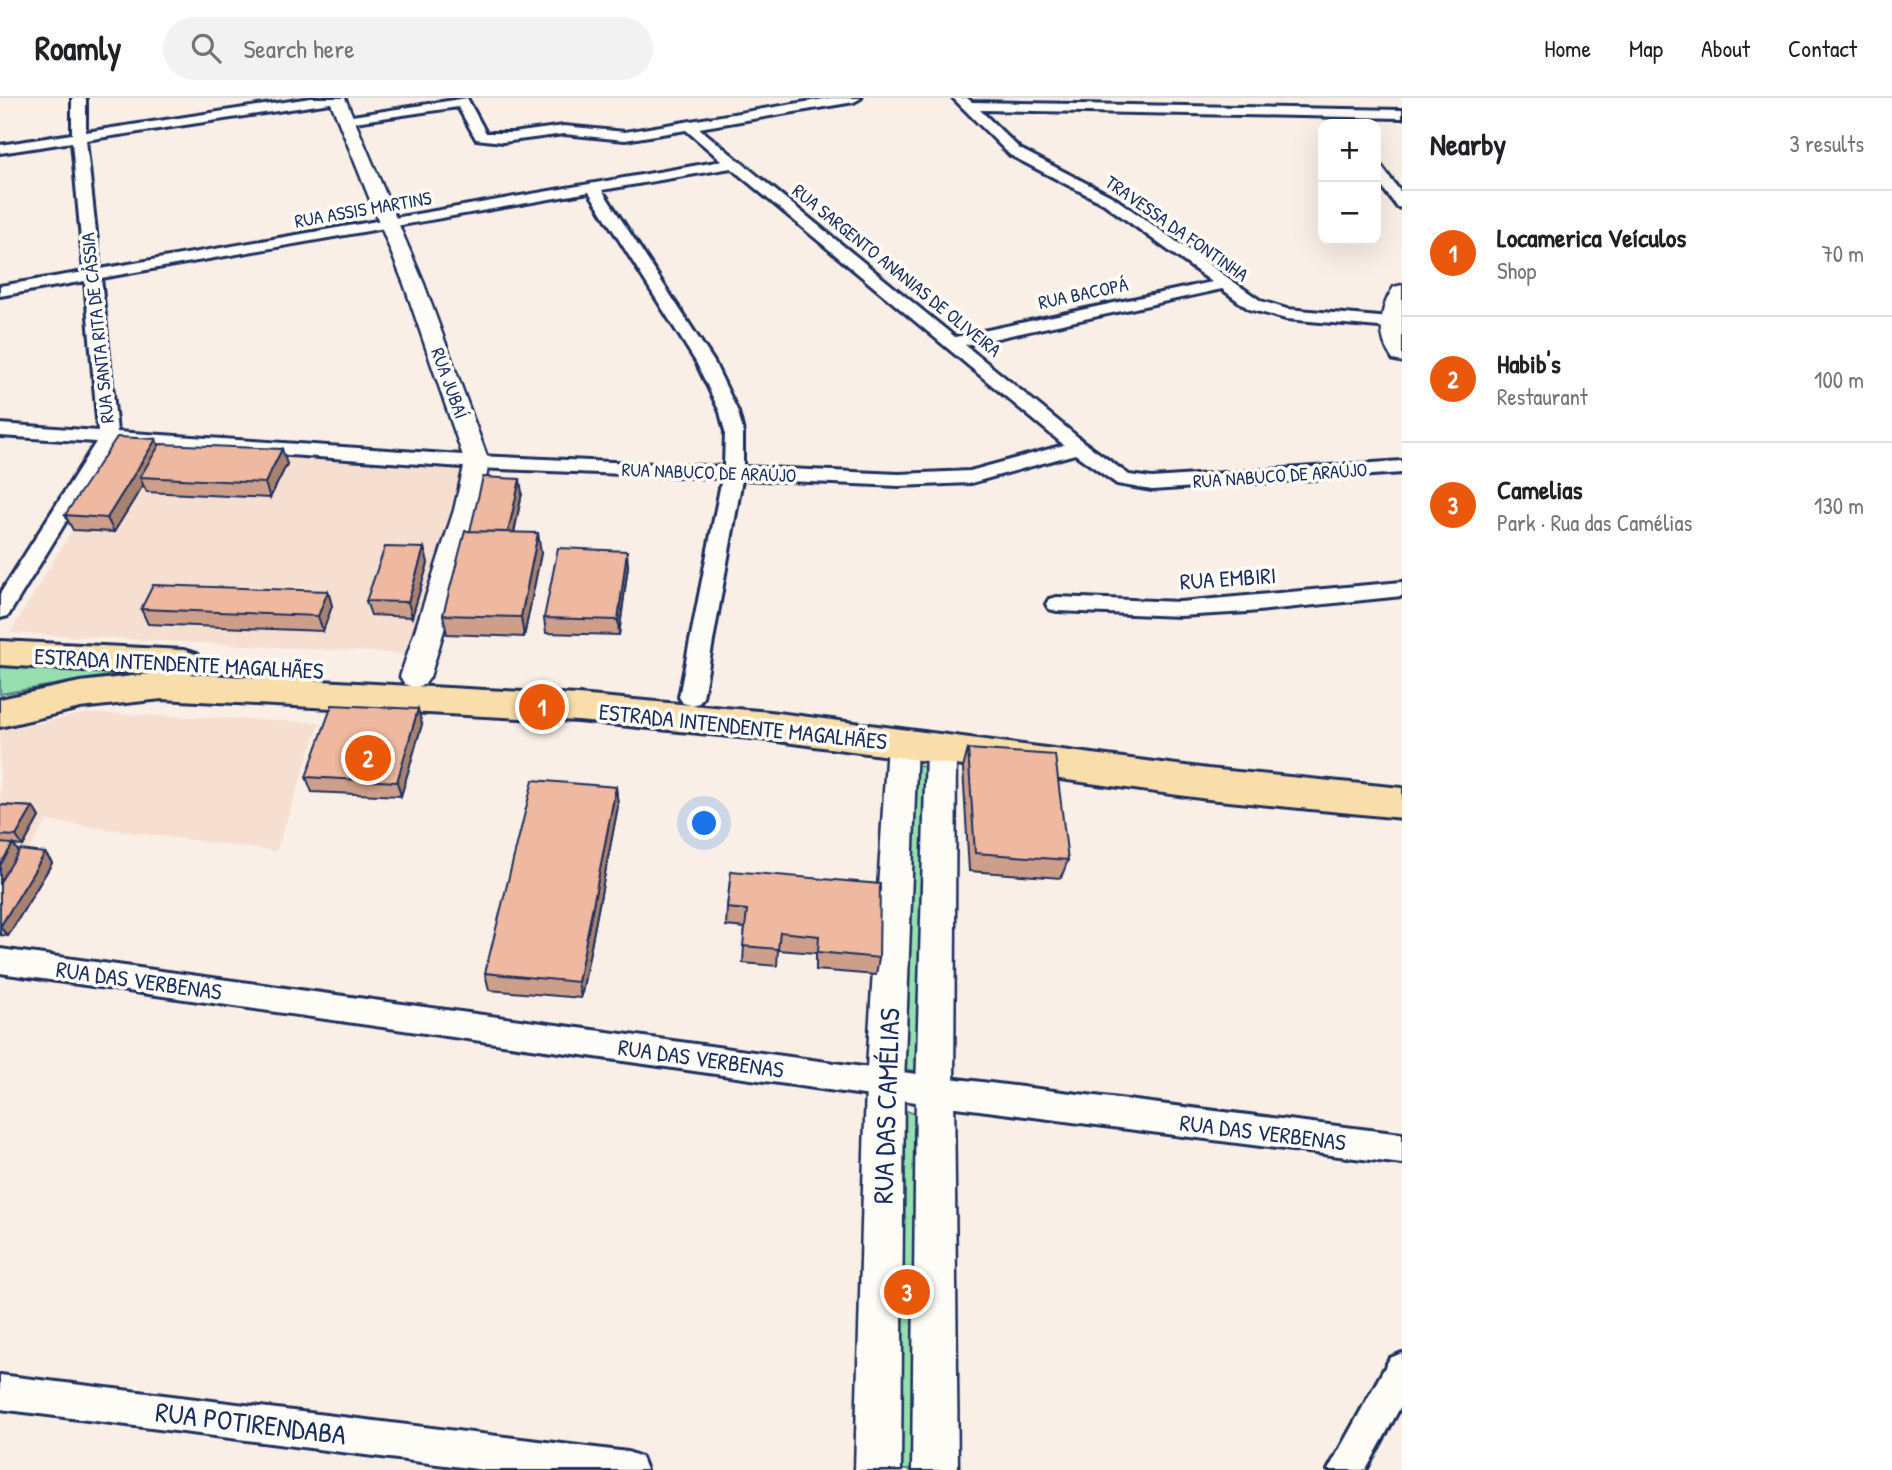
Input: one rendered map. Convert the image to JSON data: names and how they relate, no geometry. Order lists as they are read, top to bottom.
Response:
{
  "streets": {
    "main road": ["ESTRADA INTENDENTE MAGALHÃES"],
    "street": [
      "RUA ASSIS MARTINS",
      "TRAVESSA DA FONTINHA",
      "RUA SARGENTO ANANIAS DE OLIVEIRA",
      "RUA BACOPÁ",
      "RUA SANTA RITA DE CÁSSIA",
      "RUA JUBAÍ",
      "RUA NABUCO DE ARAÚJO",
      "RUA EMBIRI",
      "RUA DAS VERBENAS",
      "RUA DAS CAMÉLIAS",
      "RUA POTIRENDABA"
    ]
  },
  "crossings": [
    ["RUA ASSIS MARTINS", "RUA SARGENTO ANANIAS DE OLIVEIRA"],
    ["RUA ASSIS MARTINS", "RUA SANTA RITA DE CÁSSIA"],
    ["RUA ASSIS MARTINS", "RUA JUBAÍ"],
    ["TRAVESSA DA FONTINHA", "RUA BACOPÁ"],
    ["RUA SARGENTO ANANIAS DE OLIVEIRA", "RUA BACOPÁ"],
    ["RUA SARGENTO ANANIAS DE OLIVEIRA", "RUA NABUCO DE ARAÚJO"],
    ["RUA SANTA RITA DE CÁSSIA", "RUA NABUCO DE ARAÚJO"],
    ["RUA JUBAÍ", "RUA NABUCO DE ARAÚJO"],
    ["ESTRADA INTENDENTE MAGALHÃES", "RUA DAS CAMÉLIAS"],
    ["RUA DAS VERBENAS", "RUA DAS CAMÉLIAS"]
  ],
  "page": {
    "header": "Roamly",
    "search": "Search here",
    "nav": [
      "Home",
      "Map",
      "About",
      "Contact"
    ],
    "heading": ["Nearby", "3 results"],
    "map_buttons": ["+", "−"],
    "list": [
      {
        "mark": "1",
        "name": "Locamerica Veículos",
        "note": "Shop",
        "value": "70 m"
      },
      {
        "mark": "2",
        "name": "Habib's",
        "note": "Restaurant",
        "value": "100 m"
      },
      {
        "mark": "3",
        "name": "Camelias",
        "note": "Park · Rua das Camélias",
        "value": "130 m"
      }
    ],
    "pins": ["1", "2", "3"]
  }
}
